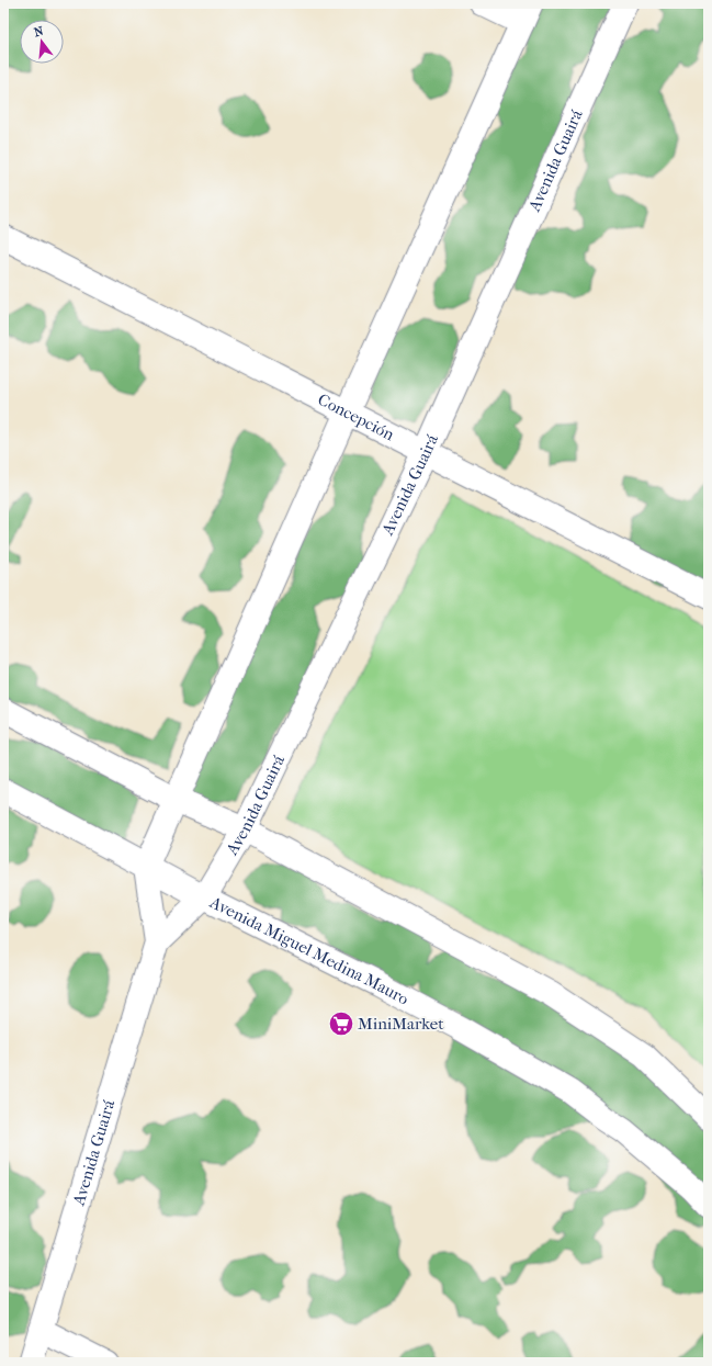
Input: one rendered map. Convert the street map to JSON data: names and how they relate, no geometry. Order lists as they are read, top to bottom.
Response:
{
  "streets": {
    "street": ["Avenida Guairá", "Concepción", "Avenida Miguel Medina Mauro"]
  },
  "crossings": [
    ["Avenida Guairá", "Concepción"],
    ["Avenida Guairá", "Avenida Miguel Medina Mauro"]
  ],
  "places": {
    "supermarket": ["MiniMarket"]
  },
  "north": "top"
}
